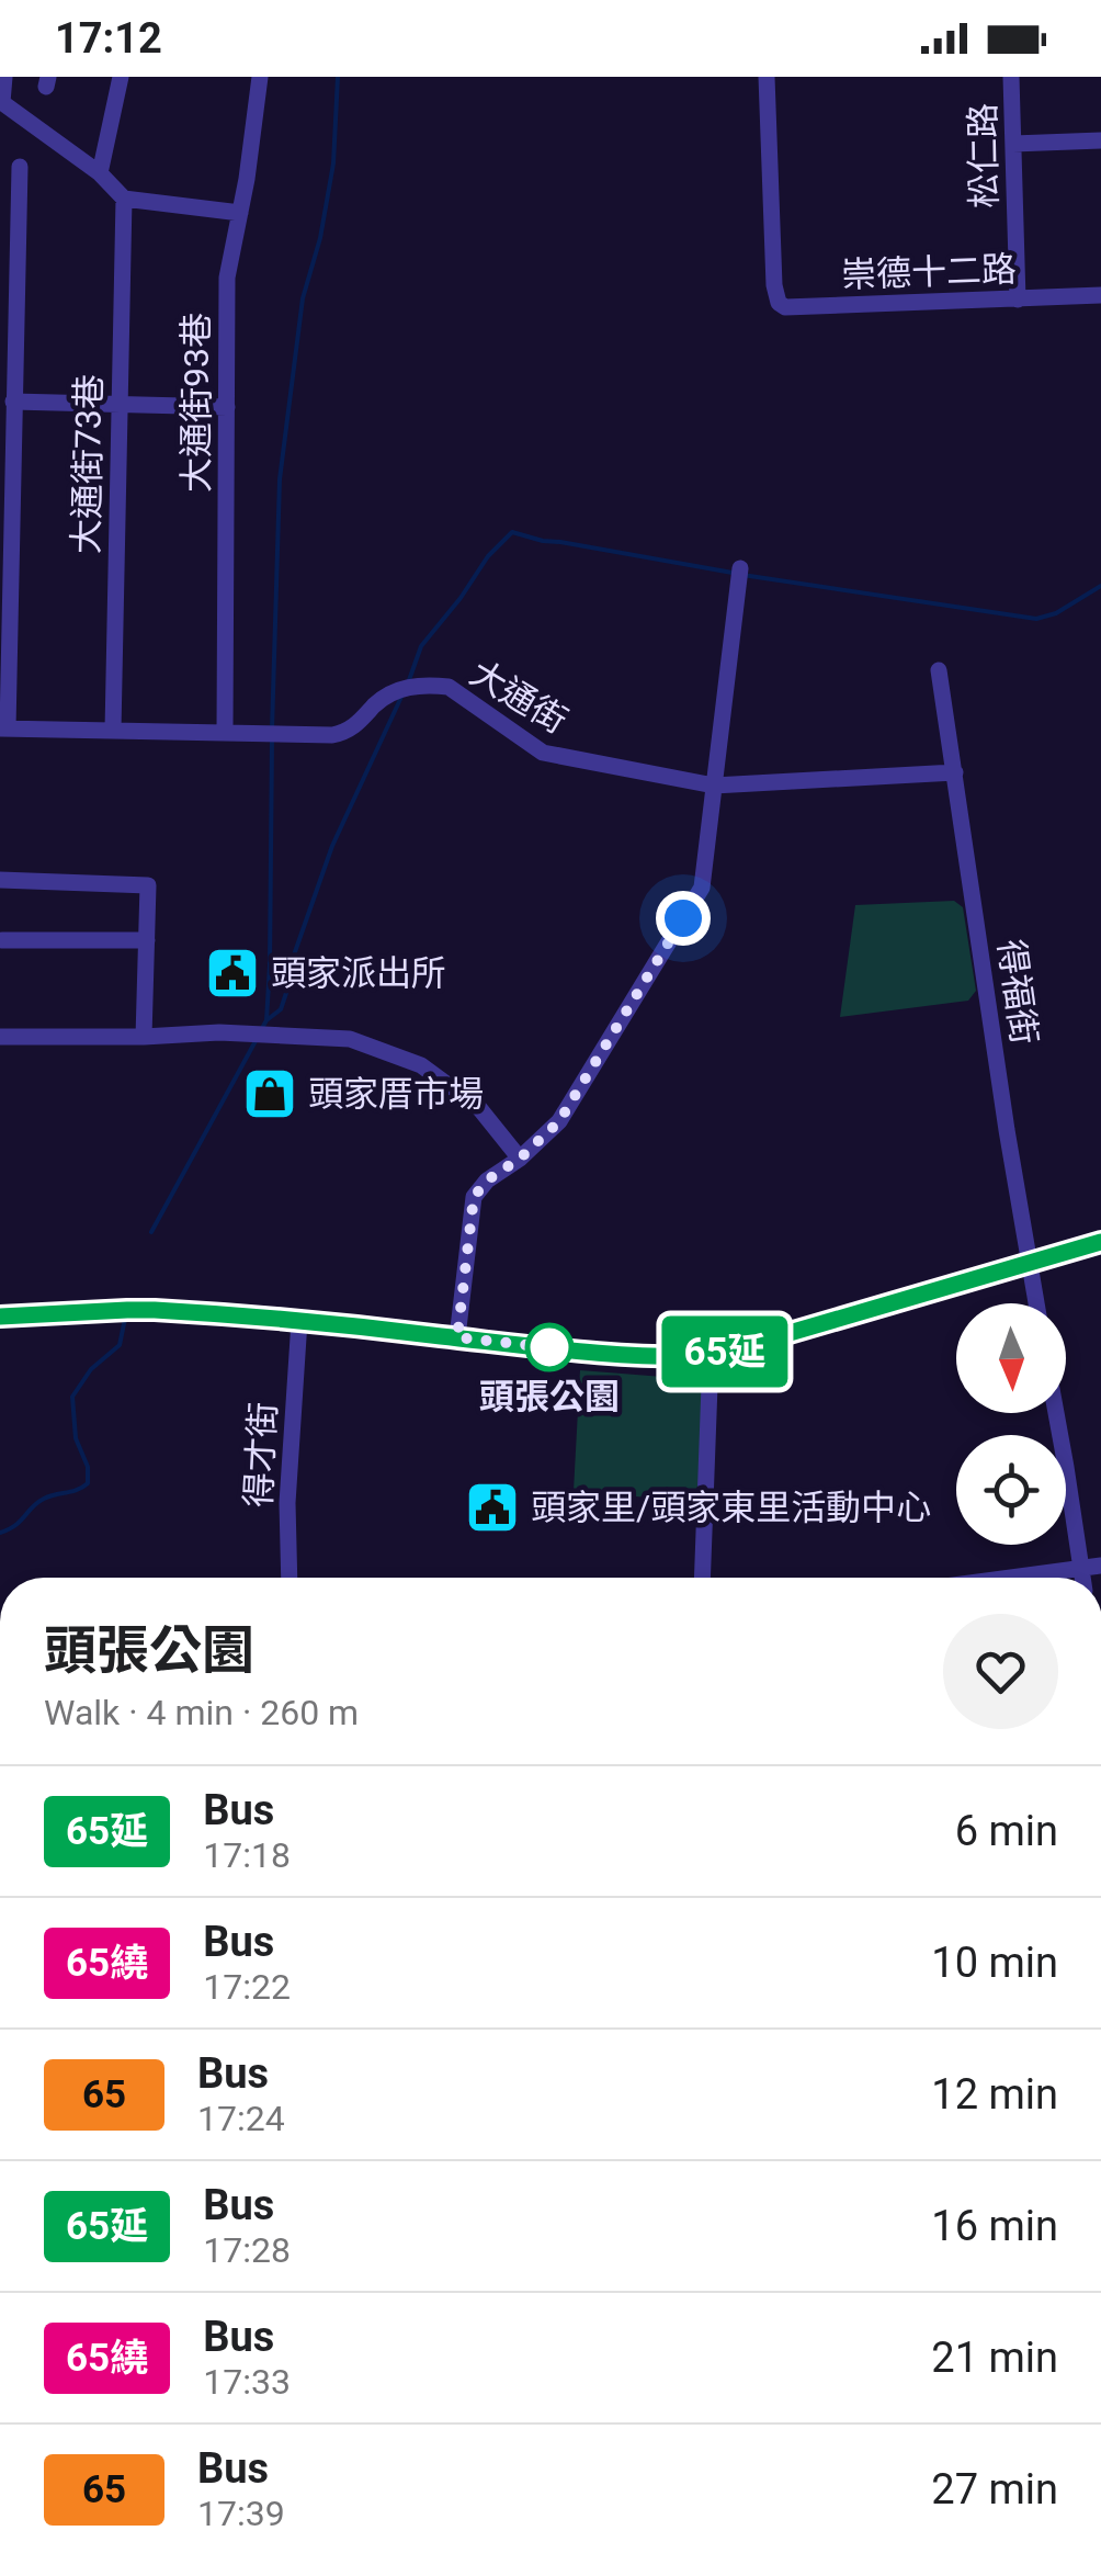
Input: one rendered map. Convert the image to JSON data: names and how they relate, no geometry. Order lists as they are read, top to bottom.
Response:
{
  "streets": {
    "street": [
      "松仁路",
      "崇德十二路",
      "大通街93巷",
      "大通街73巷",
      "大通街",
      "得福街",
      "得才街"
    ]
  },
  "crossings": [
    ["松仁路", "崇德十二路"],
    ["大通街93巷", "大通街"],
    ["大通街73巷", "大通街"],
    ["大通街", "得福街"]
  ],
  "places": {
    "public building": ["頭家派出所", "頭家里/頭家東里活動中心"],
    "shop": ["頭家厝市場"],
    "other": ["頭張公園"]
  },
  "lines": ["bus line 65延"],
  "north": "bottom",
  "page": {
    "status": "17:12",
    "on_map": "65延",
    "heading": ["頭張公園", "Walk · 4 min · 260 m"],
    "list": [
      {
        "mark": "65延",
        "name": "Bus",
        "note": "17:18",
        "value": "6 min"
      },
      {
        "mark": "65繞",
        "name": "Bus",
        "note": "17:22",
        "value": "10 min"
      },
      {
        "mark": "65",
        "name": "Bus",
        "note": "17:24",
        "value": "12 min"
      },
      {
        "mark": "65延",
        "name": "Bus",
        "note": "17:28",
        "value": "16 min"
      },
      {
        "mark": "65繞",
        "name": "Bus",
        "note": "17:33",
        "value": "21 min"
      },
      {
        "mark": "65",
        "name": "Bus",
        "note": "17:39",
        "value": "27 min"
      }
    ]
  }
}
